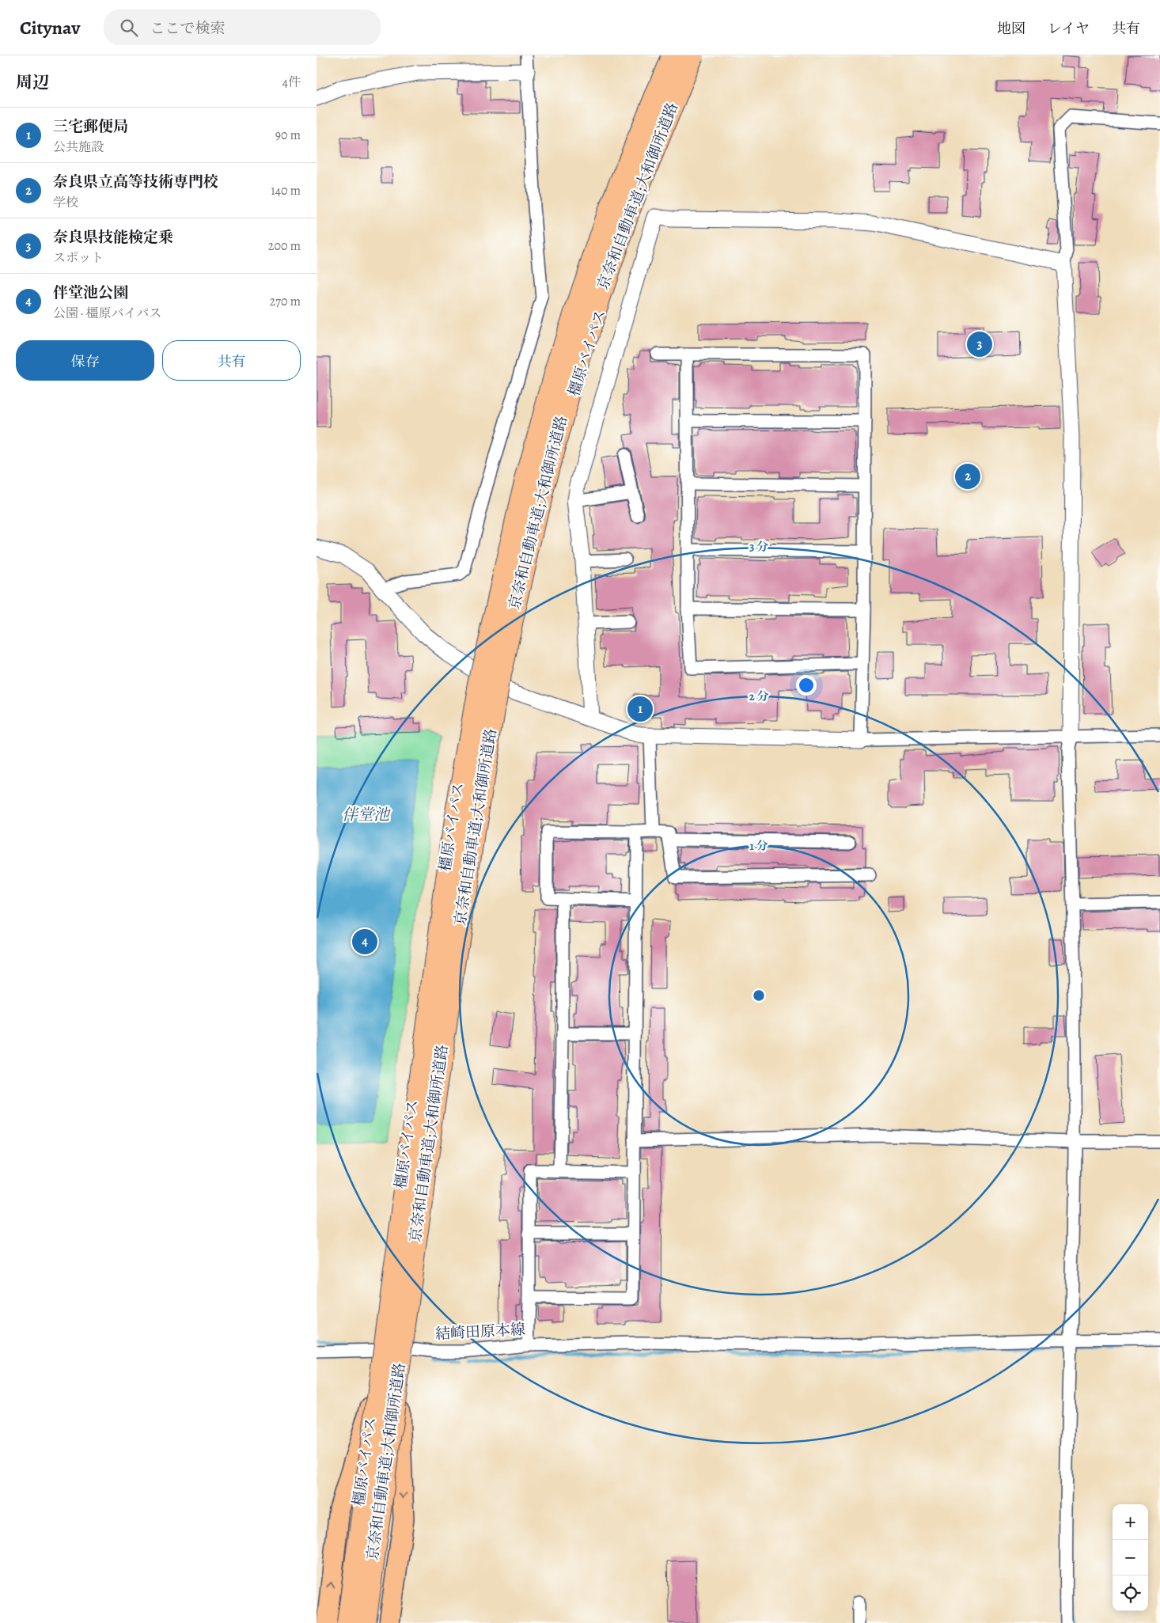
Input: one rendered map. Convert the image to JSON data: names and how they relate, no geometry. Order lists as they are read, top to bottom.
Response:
{
  "streets": {
    "highway": ["京奈和自動車道;大和御所道路", "橿原バイパス"],
    "street": ["結崎田原本線"]
  },
  "crossings": [
    ["京奈和自動車道;大和御所道路", "橿原バイパス"],
    ["橿原バイパス", "結崎田原本線"]
  ],
  "water": ["伴堂池"],
  "page": {
    "header": "Citynav",
    "search": "ここで検索",
    "nav": ["地図", "レイヤ", "共有"],
    "heading": ["周辺", "4件"],
    "list": [
      {
        "mark": "1",
        "name": "三宅郵便局",
        "note": "公共施設",
        "value": "90 m"
      },
      {
        "mark": "2",
        "name": "奈良県立高等技術専門校",
        "note": "学校",
        "value": "140 m"
      },
      {
        "mark": "3",
        "name": "奈良県技能検定乗",
        "note": "スポット",
        "value": "200 m"
      },
      {
        "mark": "4",
        "name": "伴堂池公園",
        "note": "公園 · 橿原バイパス",
        "value": "270 m"
      }
    ],
    "buttons": ["保存", "共有"],
    "pins": [
      "3",
      "2",
      "1",
      "4"
    ],
    "map_buttons": ["+", "−"]
  },
  "rings": ["3 分", "2 分", "1 分"]
}
